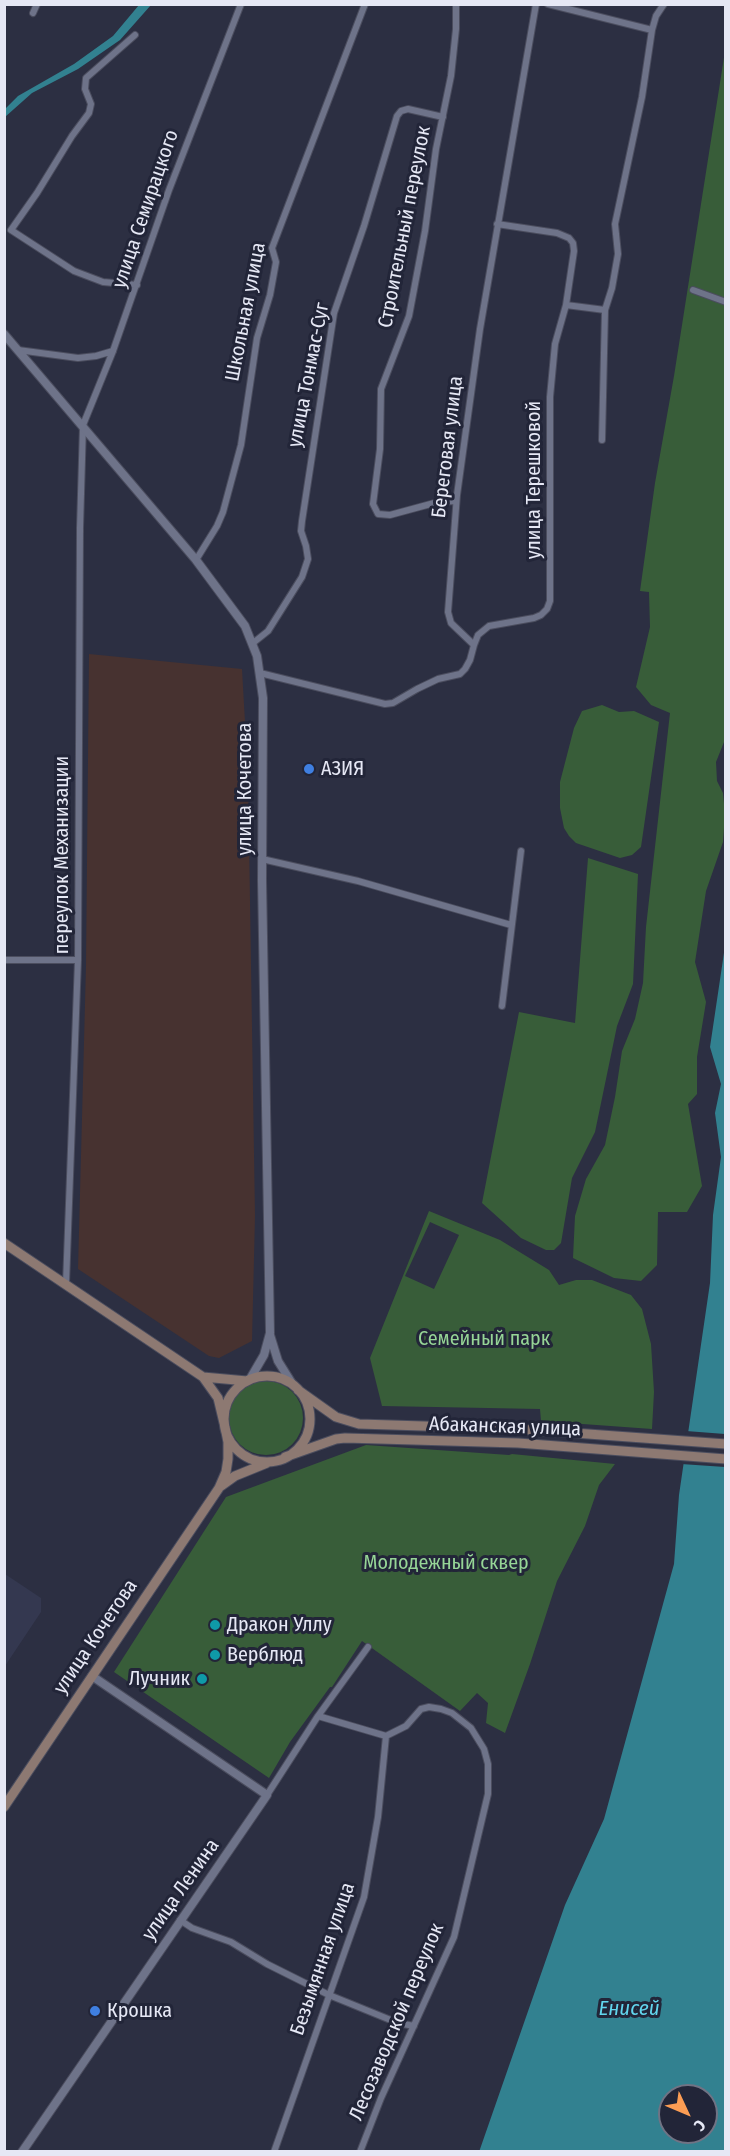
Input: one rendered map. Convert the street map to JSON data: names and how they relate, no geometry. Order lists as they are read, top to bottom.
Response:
{
  "streets": {
    "main road": ["улица Кочетова", "Абаканская улица"],
    "street": [
      "улица Семирацкого",
      "Строительный переулок",
      "Школьная улица",
      "улица Тонмас-Суг",
      "Береговая улица",
      "улица Терешковой",
      "переулок Механизации",
      "улица Ленина",
      "Безымянная улица",
      "Лесозаводской переулок"
    ]
  },
  "crossings": [
    ["улица Семирацкого", "улица Кочетова"],
    ["улица Семирацкого", "переулок Механизации"],
    ["Строительный переулок", "улица Тонмас-Суг"],
    ["Строительный переулок", "Береговая улица"],
    ["Школьная улица", "улица Кочетова"],
    ["улица Тонмас-Суг", "улица Кочетова"],
    ["Береговая улица", "улица Терешковой"],
    ["улица Кочетова", "переулок Механизации"],
    ["улица Кочетова", "Абаканская улица"],
    ["Безымянная улица", "Лесозаводской переулок"]
  ],
  "water": ["Енисей"],
  "parks": ["Семейный парк", "Молодежный сквер"],
  "places": [
    "АЗИЯ",
    "Дракон Уллу",
    "Верблюд",
    "Лучник",
    "Крошка"
  ],
  "north": "bottom right"
}
